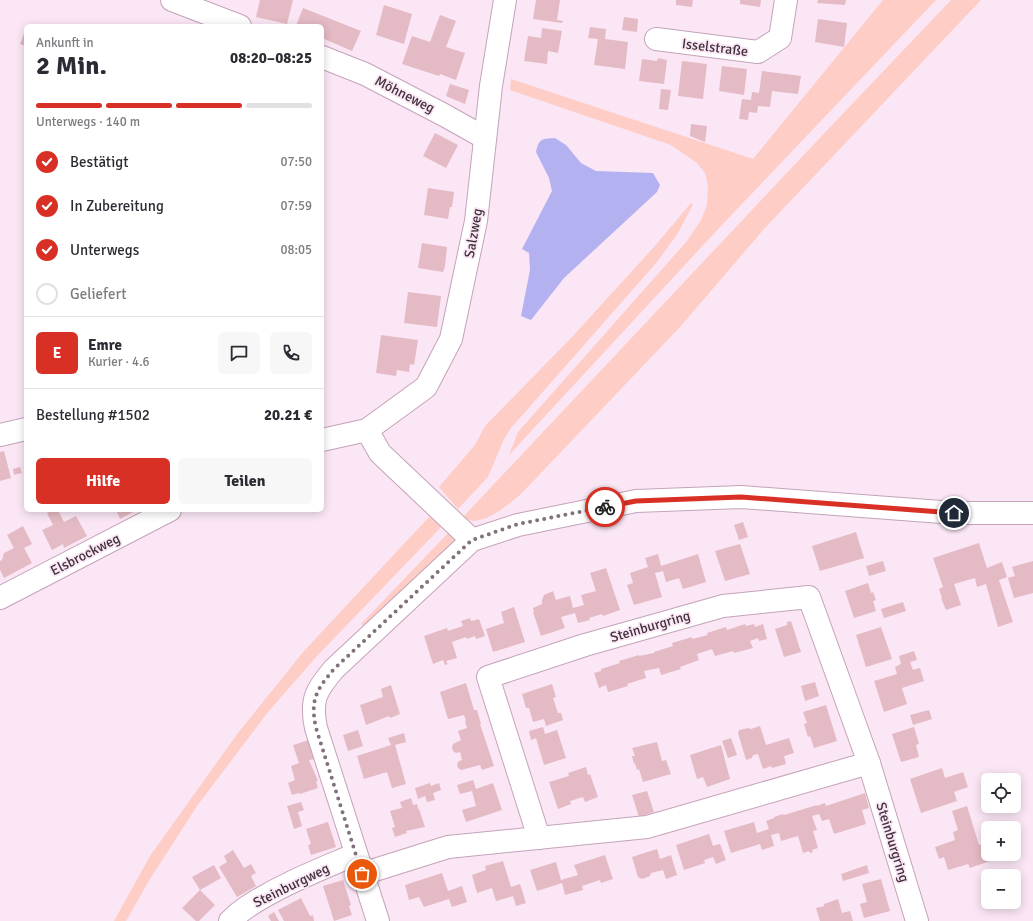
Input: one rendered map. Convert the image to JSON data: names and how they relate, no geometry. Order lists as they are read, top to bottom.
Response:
{
  "streets": {
    "street": [
      "Isselstraße",
      "Möhneweg",
      "Salzweg",
      "Elsbrockweg",
      "Steinburgring",
      "Steinburgweg"
    ]
  },
  "crossings": [
    ["Möhneweg", "Salzweg"]
  ],
  "page": {
    "heading": ["2 Min.", "Ankunft in", "08:20–08:25"],
    "panel": [
      "Emre",
      "Kurier · 4.6",
      "Bestellung #1502",
      "20.21 €"
    ],
    "bar": "Unterwegs · 140 m",
    "list": [
      ["Bestätigt", "07:50"],
      ["In Zubereitung", "07:59"],
      ["Unterwegs", "08:05"],
      "Geliefert"
    ],
    "round": "E",
    "buttons": ["Hilfe", "Teilen"],
    "map_buttons": ["+", "−"]
  }
}
